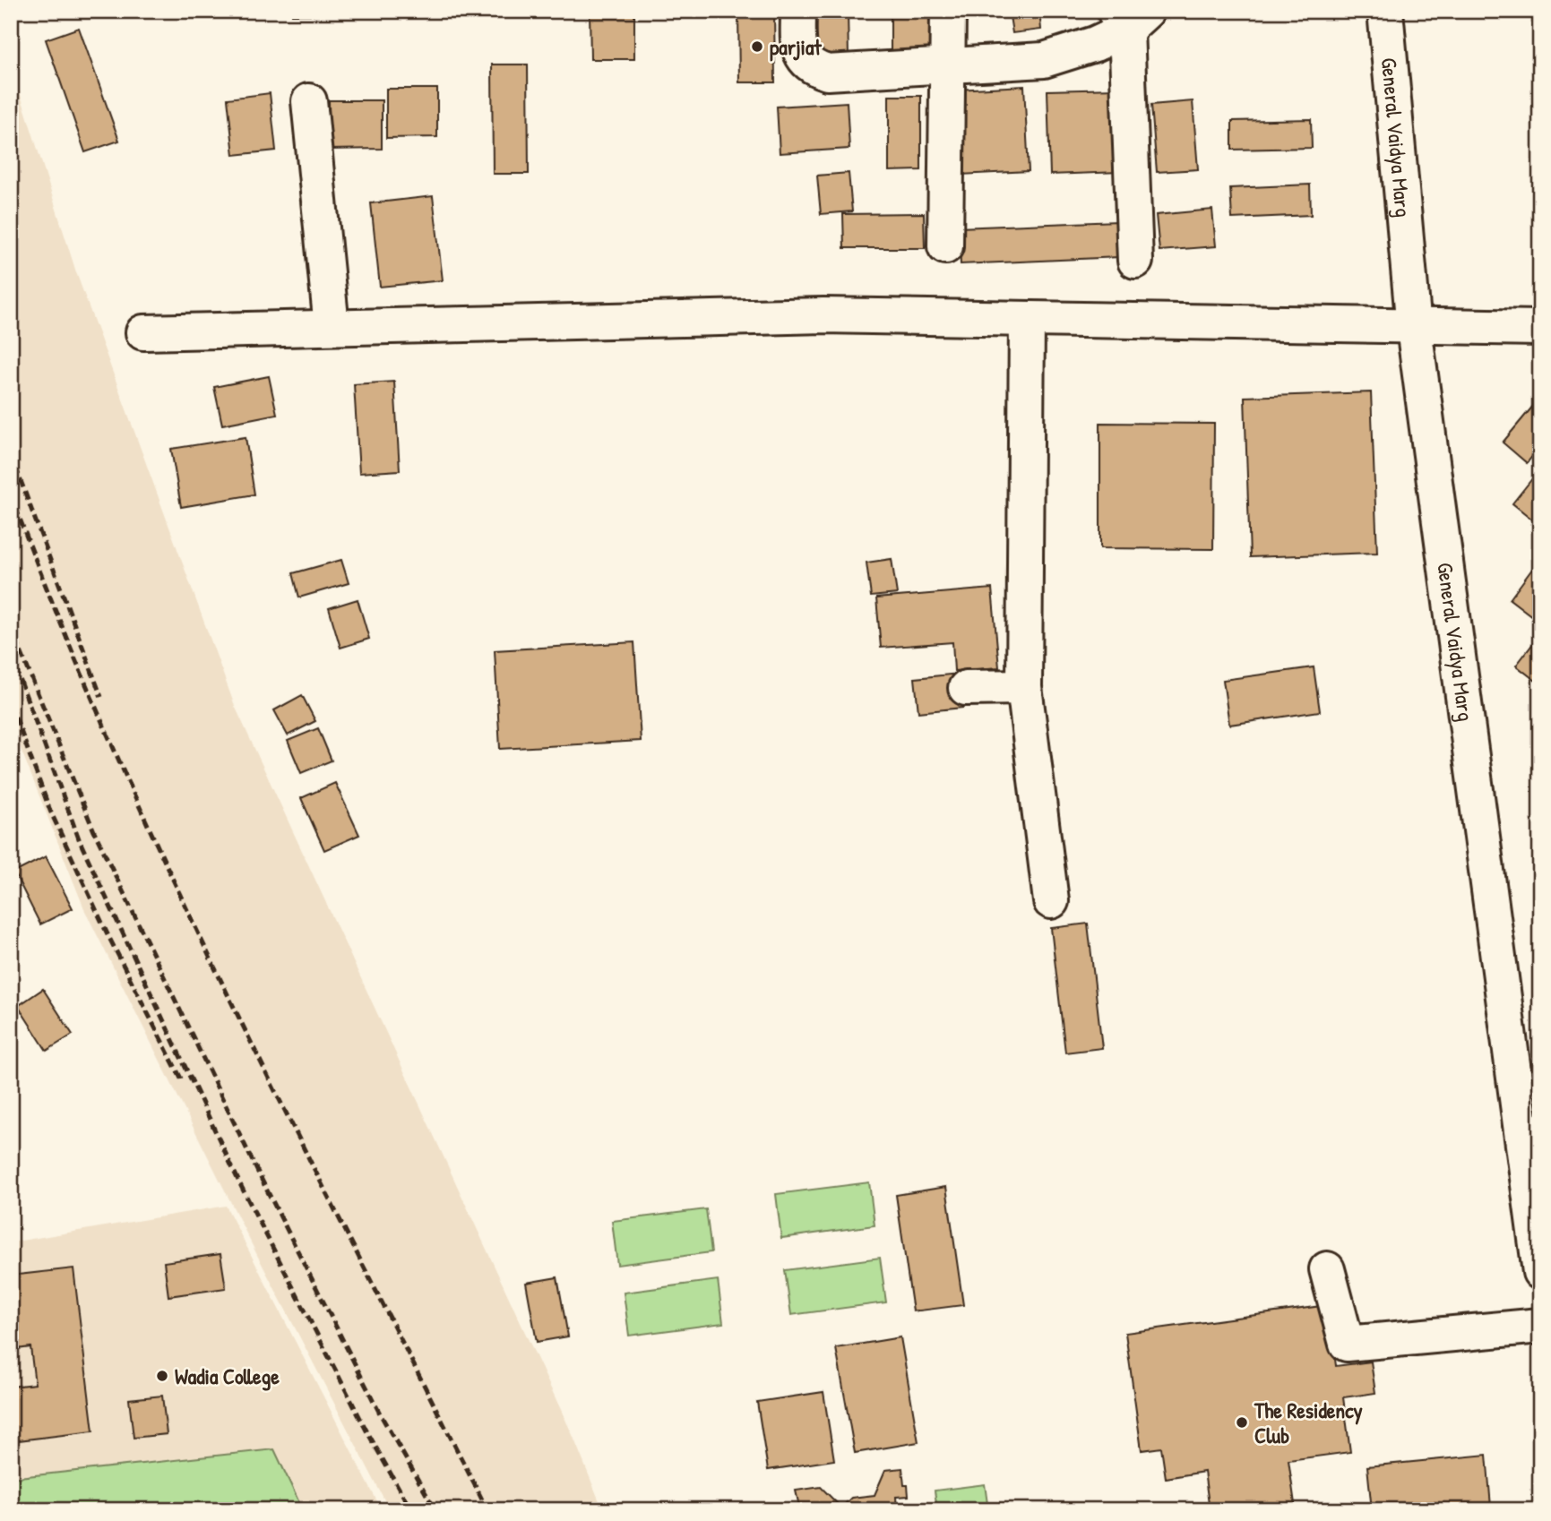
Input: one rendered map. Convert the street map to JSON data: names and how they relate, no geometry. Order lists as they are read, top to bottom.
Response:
{
  "streets": {
    "street": ["General Vaidya Marg"]
  },
  "places": ["parjiat", "Wadia College", "The Residency Club"]
}
